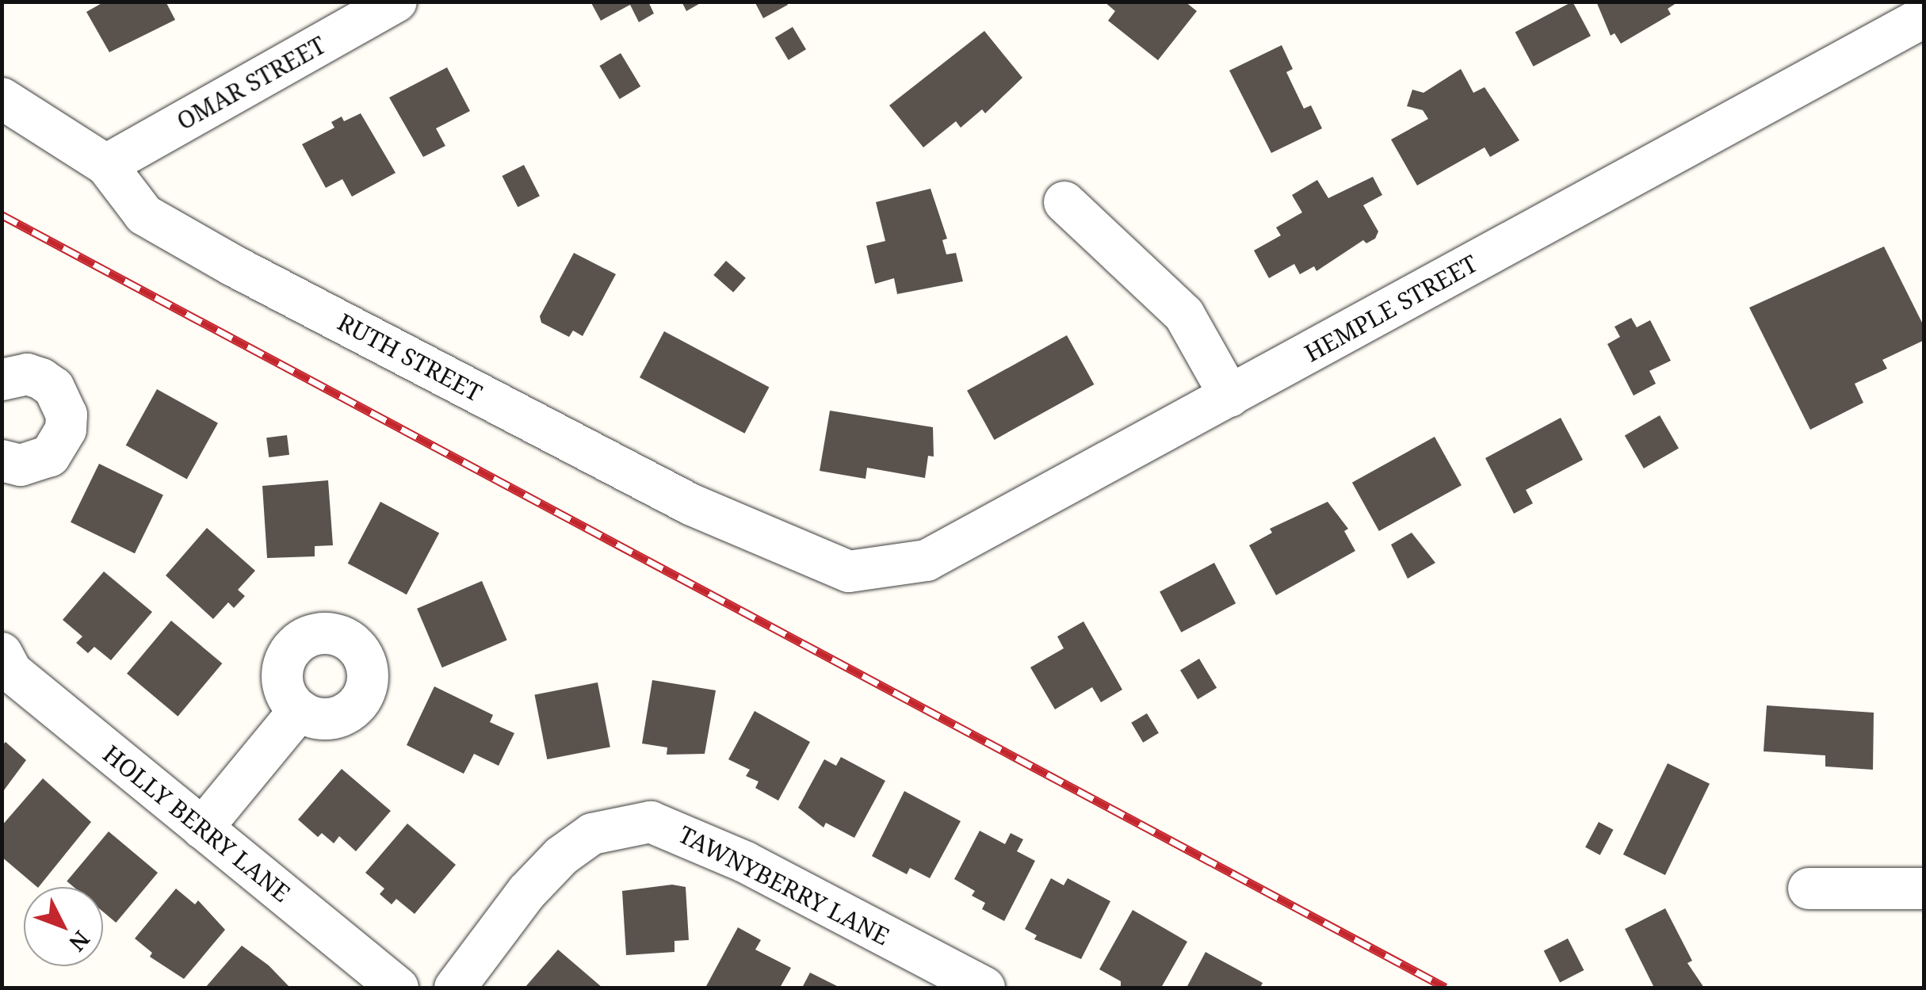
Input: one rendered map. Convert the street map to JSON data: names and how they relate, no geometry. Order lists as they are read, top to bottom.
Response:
{
  "streets": {
    "street": [
      "OMAR STREET",
      "HEMPLE STREET",
      "RUTH STREET",
      "HOLLY BERRY LANE",
      "TAWNYBERRY LANE"
    ]
  },
  "crossings": [
    ["OMAR STREET", "RUTH STREET"],
    ["HEMPLE STREET", "RUTH STREET"]
  ],
  "north": "bottom right"
}
